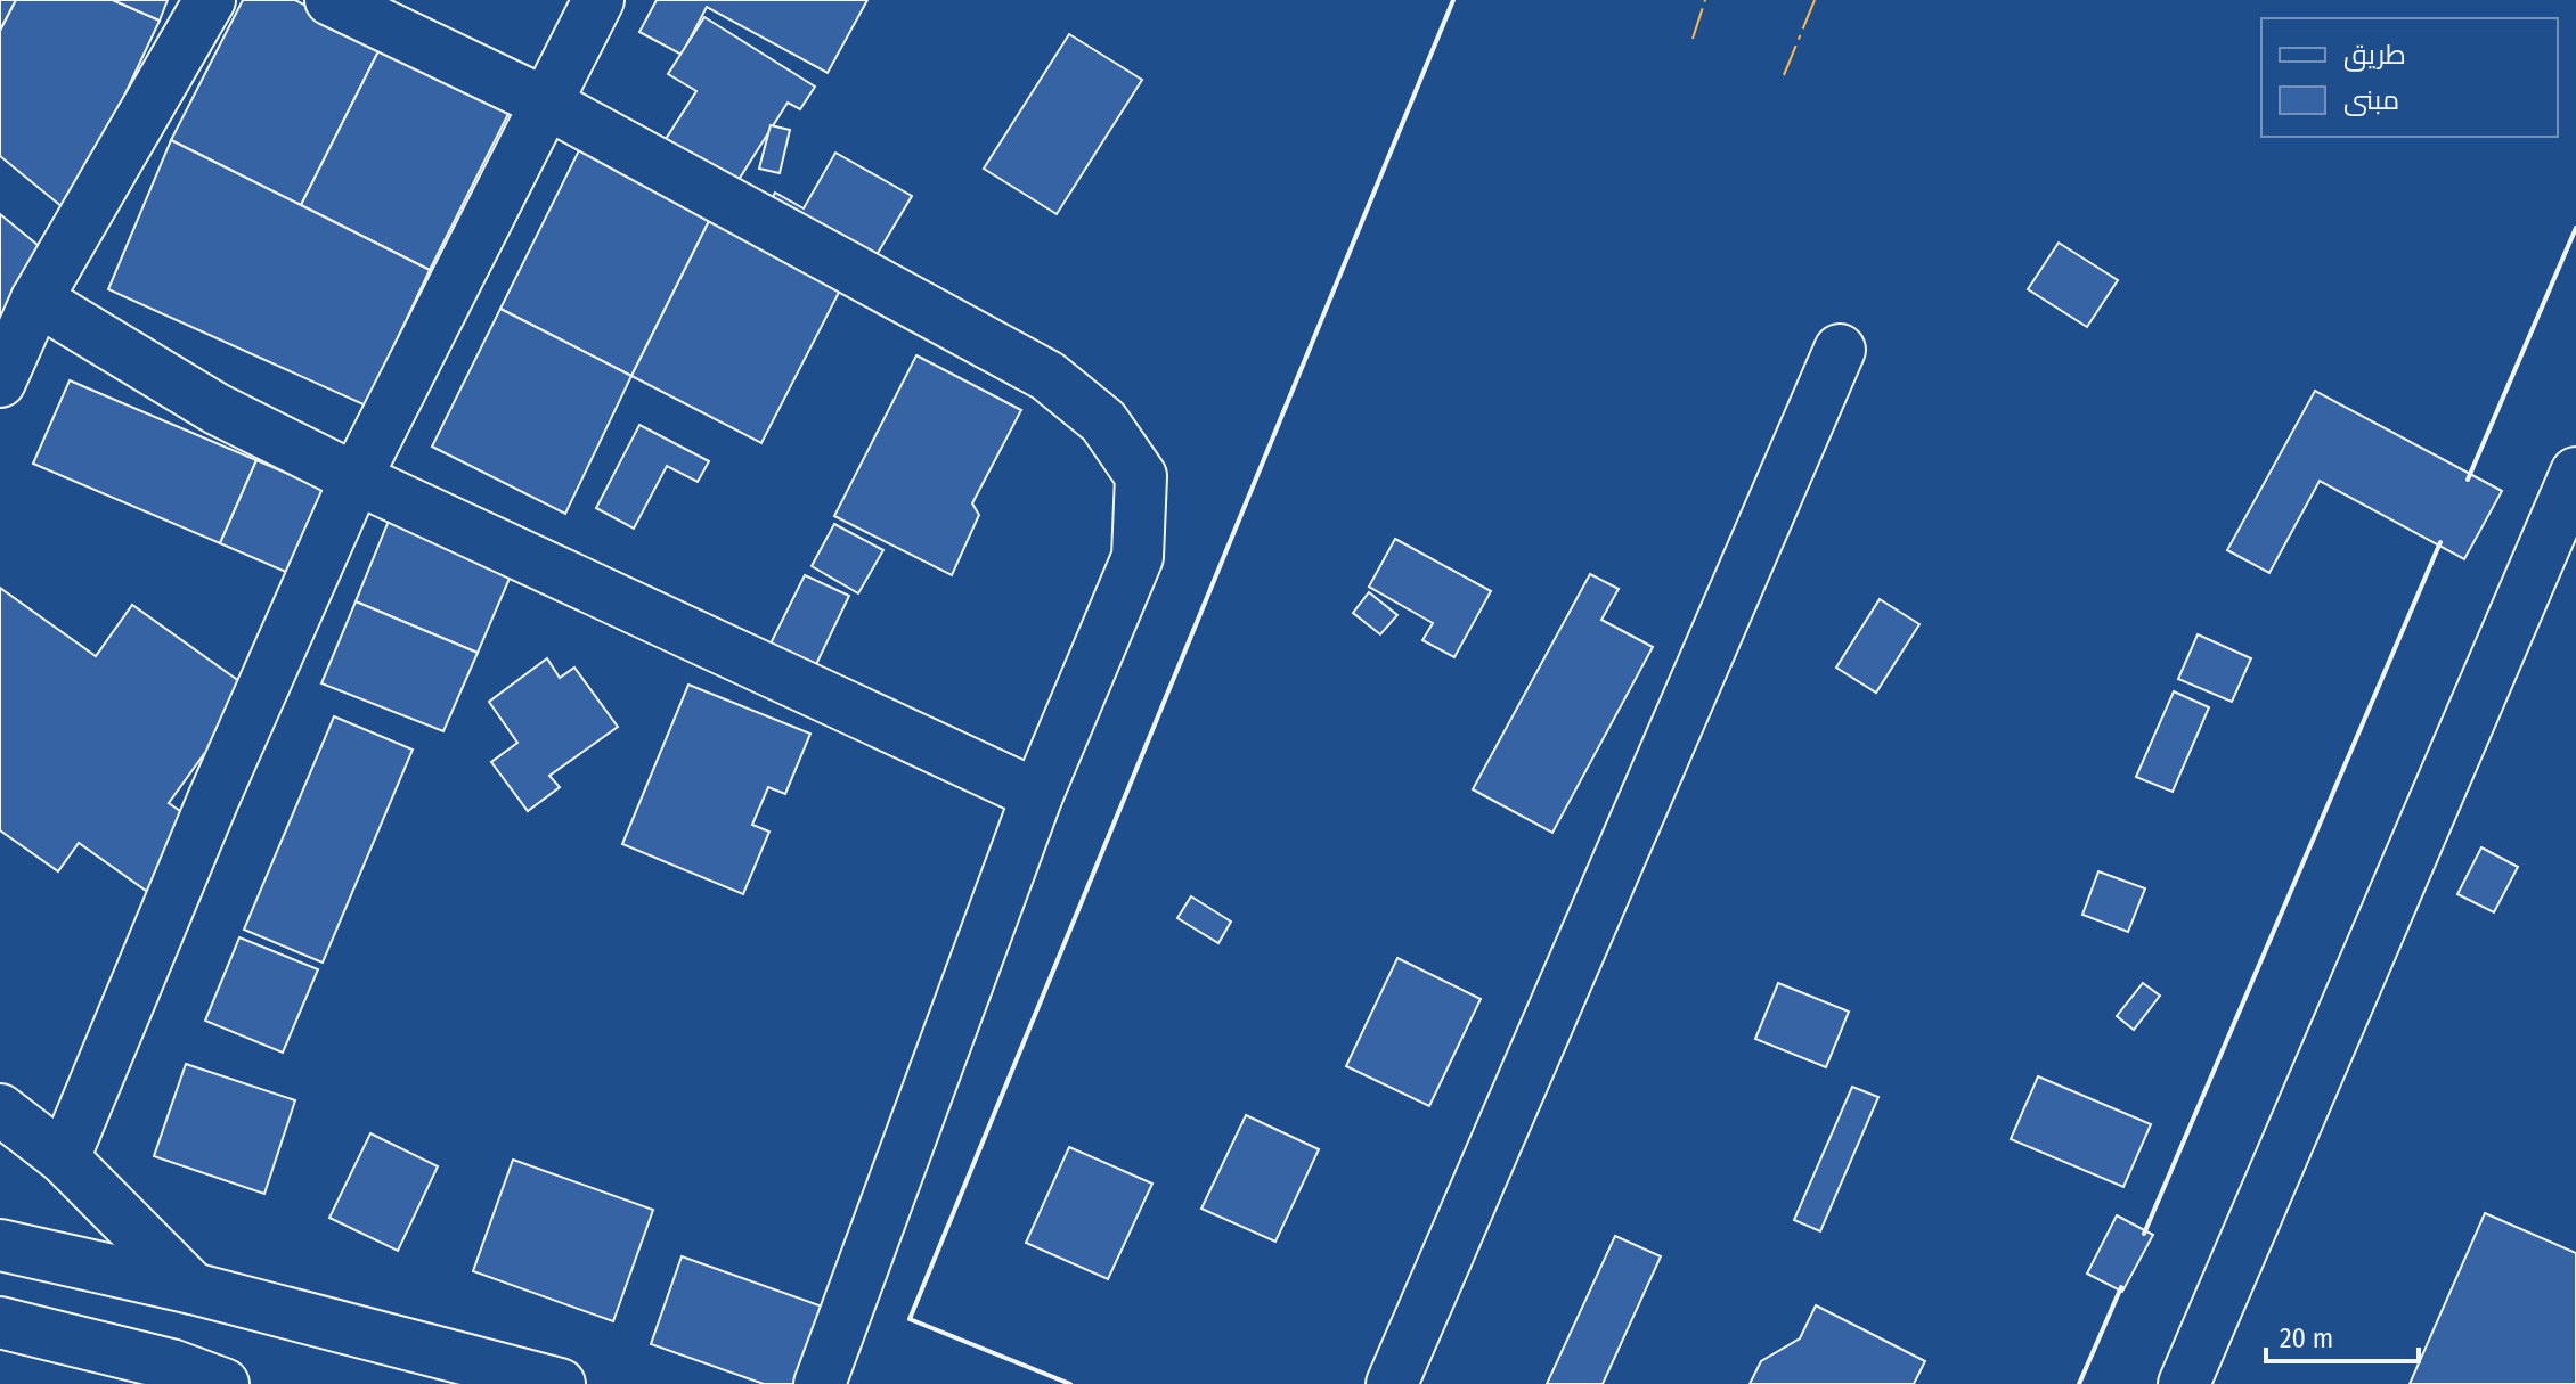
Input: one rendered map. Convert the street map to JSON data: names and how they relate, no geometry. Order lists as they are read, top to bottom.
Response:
{
  "legend": ["طريق", "مبنى"],
  "scale_bar": "20 m"
}
